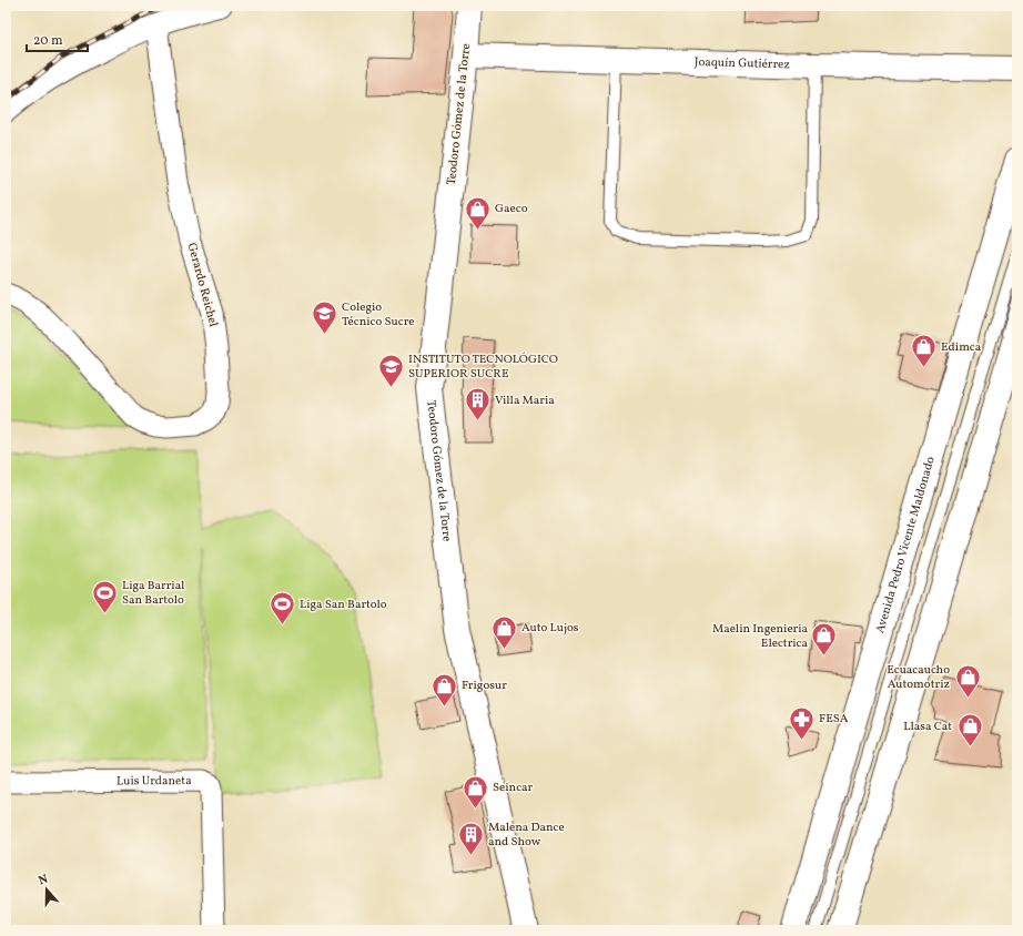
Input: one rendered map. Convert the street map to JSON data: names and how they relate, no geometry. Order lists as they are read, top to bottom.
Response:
{
  "streets": {
    "street": [
      "Joaquín Gutiérrez",
      "Teodoro Gómez de la Torre",
      "Gerardo Reichel",
      "Avenida Pedro Vicente Maldonado",
      "Luis Urdaneta"
    ]
  },
  "crossings": [
    ["Joaquín Gutiérrez", "Teodoro Gómez de la Torre"]
  ],
  "places": {
    "shop": [
      "Gaeco",
      "Edimca",
      "Auto Lujos",
      "Maelin Ingenieria Electrica",
      "Ecuacaucho Automotriz",
      "Frigosur",
      "Llasa Cat",
      "Seincar"
    ],
    "school or university": ["Colegio Técnico Sucre", "INSTITUTO TECNOLÓGICO SUPERIOR SUCRE"],
    "building": ["Villa Maria", "Malena Dance and Show"],
    "sports": ["Liga Barrial San Bartolo", "Liga San Bartolo"],
    "pharmacy": ["FESA"]
  },
  "scale_bar": "20 m",
  "north": "top"
}
